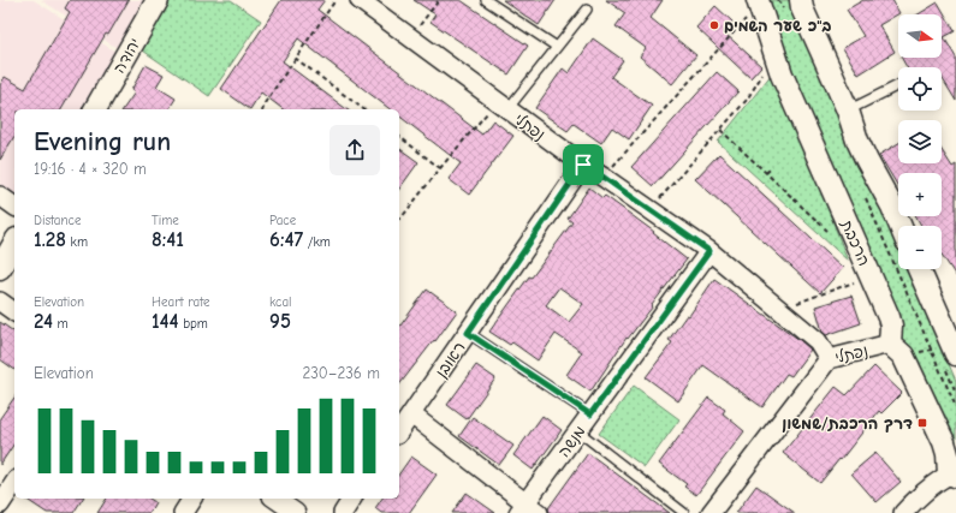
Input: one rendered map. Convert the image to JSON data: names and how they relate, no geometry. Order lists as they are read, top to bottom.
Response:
{
  "streets": {
    "street": [
      "יהודה",
      "נפתלי",
      "הרכבת",
      "ראובן",
      "מנשה"
    ]
  },
  "crossings": [
    ["נפתלי", "הרכבת"],
    ["נפתלי", "ראובן"],
    ["נפתלי", "מנשה"]
  ],
  "places": {
    "other": ["ב\"כ שער השמים"],
    "transit": ["דרך הרכבת/שמשון"]
  },
  "north": "right",
  "page": {
    "map_buttons": ["+", "−"],
    "heading": ["Evening run", "19:16 · 4 × 320 m"],
    "stats": [
      ["Distance", "1.28 km"],
      ["Time", "8:41"],
      ["Pace", "6:47 /km"],
      ["Elevation", "24 m"],
      ["Heart rate", "144 bpm"],
      ["kcal", "95"]
    ],
    "chart": ["Elevation", "230–236 m"]
  }
}
